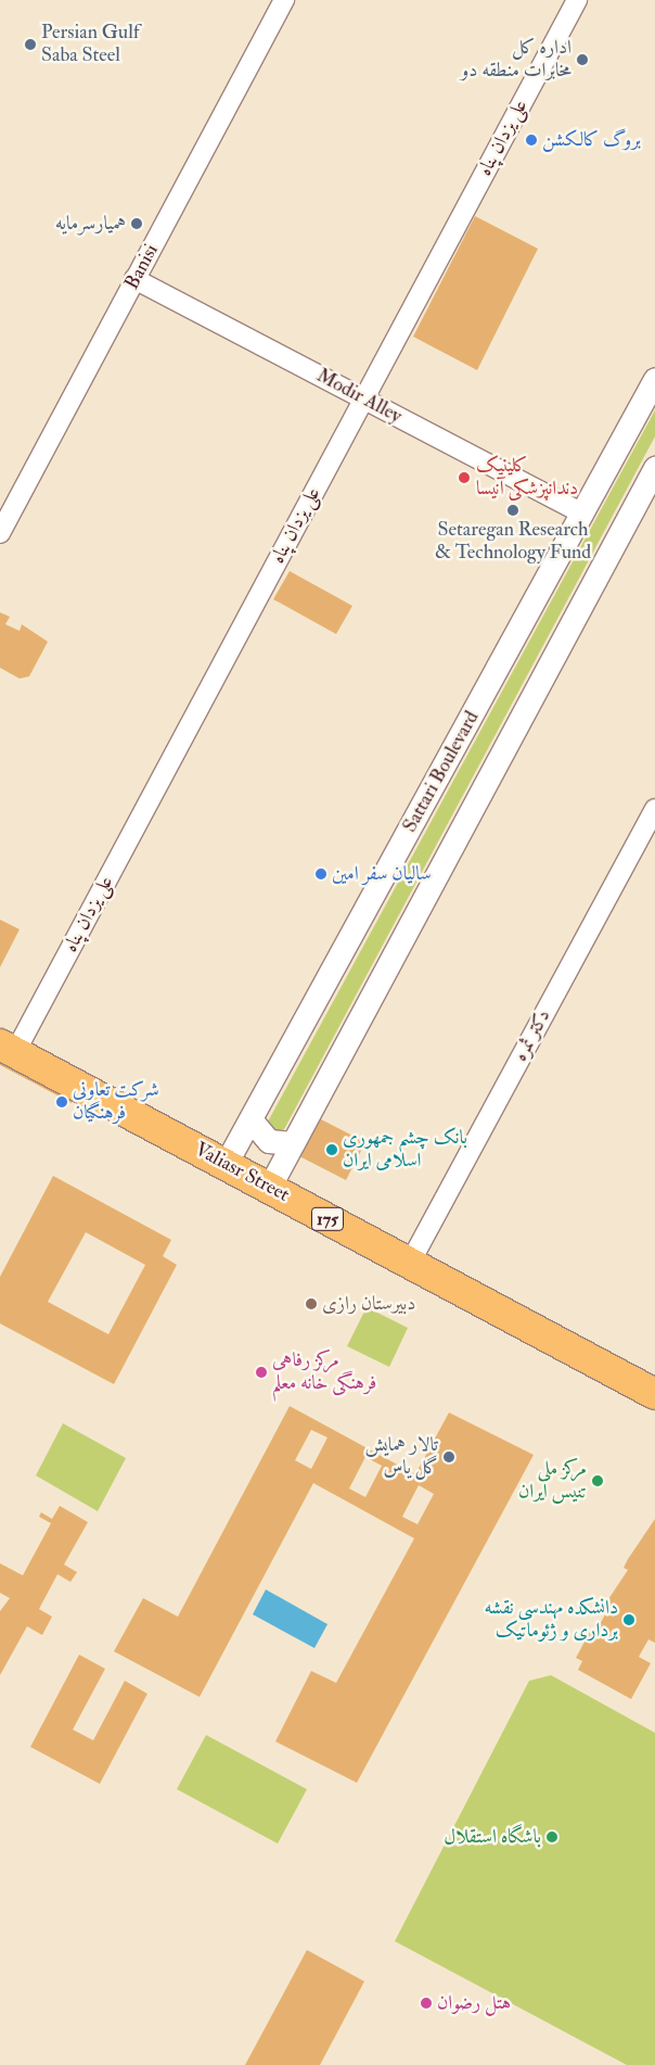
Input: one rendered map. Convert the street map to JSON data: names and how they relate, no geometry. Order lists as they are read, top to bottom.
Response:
{
  "streets": {
    "main road": ["Valiasr Street", "175"],
    "street": [
      "علی یزدان پناه",
      "Banisi",
      "Modir Alley",
      "Sattari Boulevard",
      "دکتر ثمره"
    ]
  },
  "crossings": [
    ["علی یزدان پناه", "Modir Alley"],
    ["علی یزدان پناه", "Valiasr Street"],
    ["Banisi", "Modir Alley"],
    ["Modir Alley", "Sattari Boulevard"],
    ["Sattari Boulevard", "Valiasr Street"],
    ["دکتر ثمره", "Valiasr Street"]
  ],
  "places": [
    "Persian Gulf Saba Steel",
    "اداره کل مخابرات منطقه دو",
    "بروگ کالکشن",
    "همیارسرمایه",
    "کلینیک دندانپزشکی آنیسا",
    "Setaregan Research & Technology Fund",
    "سالیان سفر امین",
    "شرکت تعاونی فرهنگیان",
    "بانک چشم جمهوری اسلامی ایران",
    "دبیرستان رازی",
    "مرکز رفاهی فرهنگی خانه معلم",
    "تالار همایش گل یاس",
    "مرکز ملی تنیس ایران",
    "دانشکده مهندسی نقشه برداری و ژئوماتیک",
    "باشگاه استقلال",
    "هتل رضوان"
  ]
}
